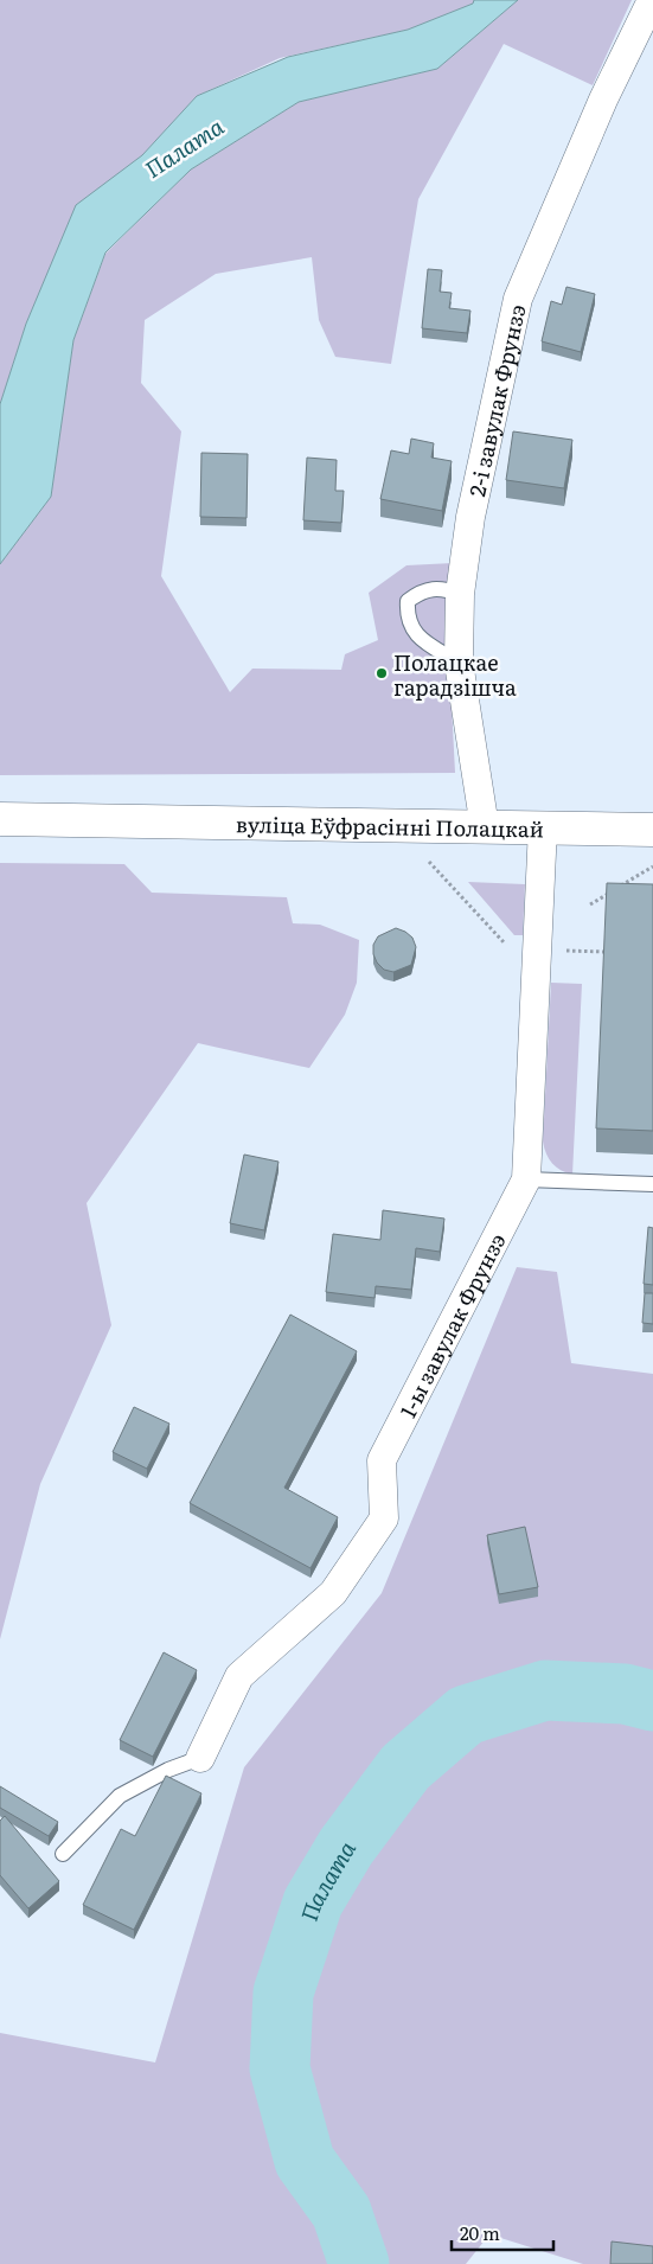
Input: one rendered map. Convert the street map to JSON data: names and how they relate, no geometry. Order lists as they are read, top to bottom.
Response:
{
  "streets": {
    "main road": ["вуліца Еўфрасінні Полацкай"],
    "street": ["2-і завулак Фрунзэ", "1-ы завулак Фрунзэ"]
  },
  "crossings": [
    ["2-і завулак Фрунзэ", "вуліца Еўфрасінні Полацкай"],
    ["вуліца Еўфрасінні Полацкай", "1-ы завулак Фрунзэ"]
  ],
  "water": ["Палата"],
  "places": ["Полацкае гарадзішча"],
  "scale_bar": "20 m"
}
